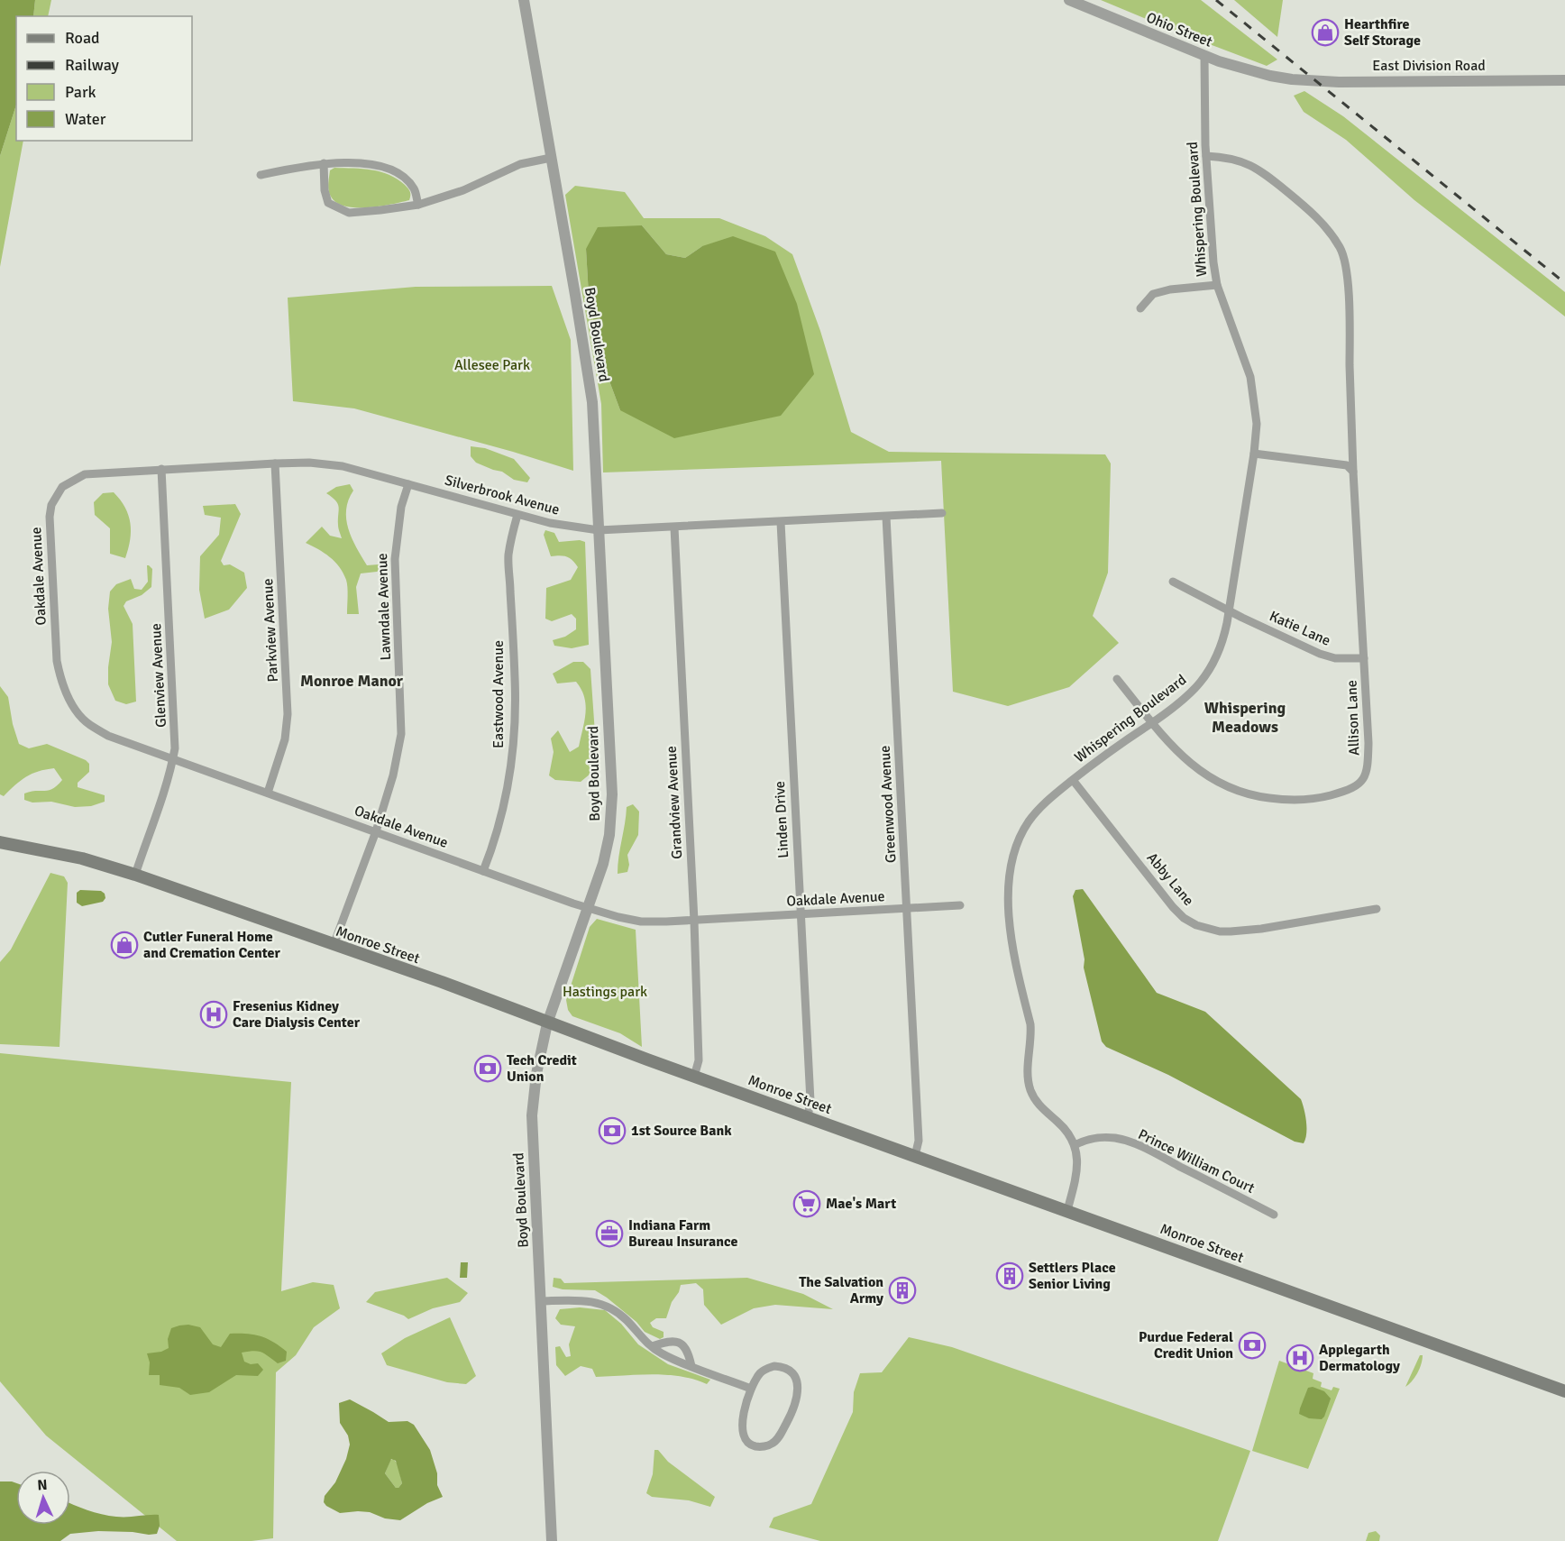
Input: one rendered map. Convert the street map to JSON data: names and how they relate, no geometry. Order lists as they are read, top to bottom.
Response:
{
  "streets": {
    "main road": ["Monroe Street"],
    "street": [
      "Ohio Street",
      "East Division Road",
      "Whispering Boulevard",
      "Boyd Boulevard",
      "Silverbrook Avenue",
      "Oakdale Avenue",
      "Lawndale Avenue",
      "Katie Lane",
      "Parkview Avenue",
      "Glenview Avenue",
      "Eastwood Avenue",
      "Allison Lane",
      "Grandview Avenue",
      "Greenwood Avenue",
      "Linden Drive",
      "Abby Lane",
      "Prince William Court"
    ]
  },
  "crossings": [
    ["Ohio Street", "East Division Road"],
    ["Ohio Street", "Whispering Boulevard"],
    ["Whispering Boulevard", "Katie Lane"],
    ["Whispering Boulevard", "Allison Lane"],
    ["Whispering Boulevard", "Abby Lane"],
    ["Whispering Boulevard", "Monroe Street"],
    ["Whispering Boulevard", "Prince William Court"],
    ["Boyd Boulevard", "Silverbrook Avenue"],
    ["Boyd Boulevard", "Oakdale Avenue"],
    ["Boyd Boulevard", "Monroe Street"],
    ["Silverbrook Avenue", "Oakdale Avenue"],
    ["Silverbrook Avenue", "Lawndale Avenue"],
    ["Silverbrook Avenue", "Parkview Avenue"],
    ["Silverbrook Avenue", "Glenview Avenue"],
    ["Silverbrook Avenue", "Eastwood Avenue"],
    ["Silverbrook Avenue", "Grandview Avenue"],
    ["Silverbrook Avenue", "Greenwood Avenue"],
    ["Silverbrook Avenue", "Linden Drive"],
    ["Oakdale Avenue", "Lawndale Avenue"],
    ["Oakdale Avenue", "Parkview Avenue"],
    ["Oakdale Avenue", "Glenview Avenue"],
    ["Oakdale Avenue", "Eastwood Avenue"],
    ["Oakdale Avenue", "Grandview Avenue"],
    ["Oakdale Avenue", "Greenwood Avenue"],
    ["Oakdale Avenue", "Linden Drive"],
    ["Lawndale Avenue", "Monroe Street"],
    ["Katie Lane", "Allison Lane"],
    ["Glenview Avenue", "Monroe Street"],
    ["Grandview Avenue", "Monroe Street"],
    ["Greenwood Avenue", "Monroe Street"],
    ["Linden Drive", "Monroe Street"]
  ],
  "districts": ["Monroe Manor", "Whispering Meadows"],
  "parks": ["Allesee Park", "Hastings park"],
  "places": {
    "shop": ["Hearthfire Self Storage", "Cutler Funeral Home and Cremation Center"],
    "hospital": ["Fresenius Kidney Care Dialysis Center", "Applegarth Dermatology"],
    "bank": ["Tech Credit Union", "1st Source Bank", "Purdue Federal Credit Union"],
    "supermarket": ["Mae's Mart"],
    "office": ["Indiana Farm Bureau Insurance"],
    "building": ["Settlers Place Senior Living", "The Salvation Army"]
  },
  "legend": [
    "Road",
    "Railway",
    "Park",
    "Water"
  ],
  "north": "top"
}
